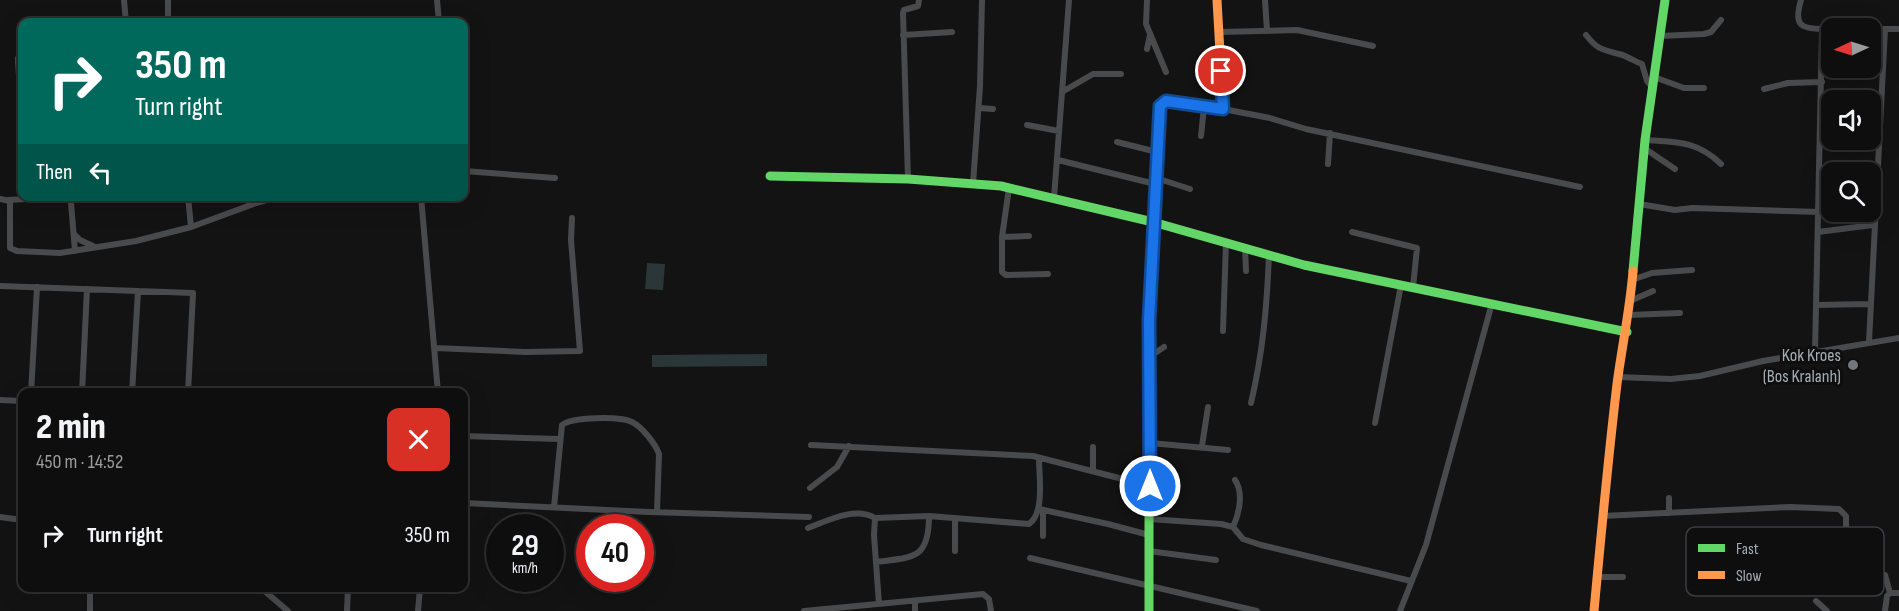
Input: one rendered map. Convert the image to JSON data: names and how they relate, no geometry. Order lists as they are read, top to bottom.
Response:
{
  "places": ["Kok Kroes (Bos Kralanh)"],
  "legend": ["Fast", "Slow"],
  "north": "left",
  "page": {
    "turn": ["350 m", "Turn right"],
    "then": "Then",
    "heading": ["2 min", "450 m · 14:52"],
    "list": [
      {
        "name": "Turn right",
        "value": "350 m"
      }
    ],
    "speed": "29 km/h",
    "limit": "40"
  }
}
